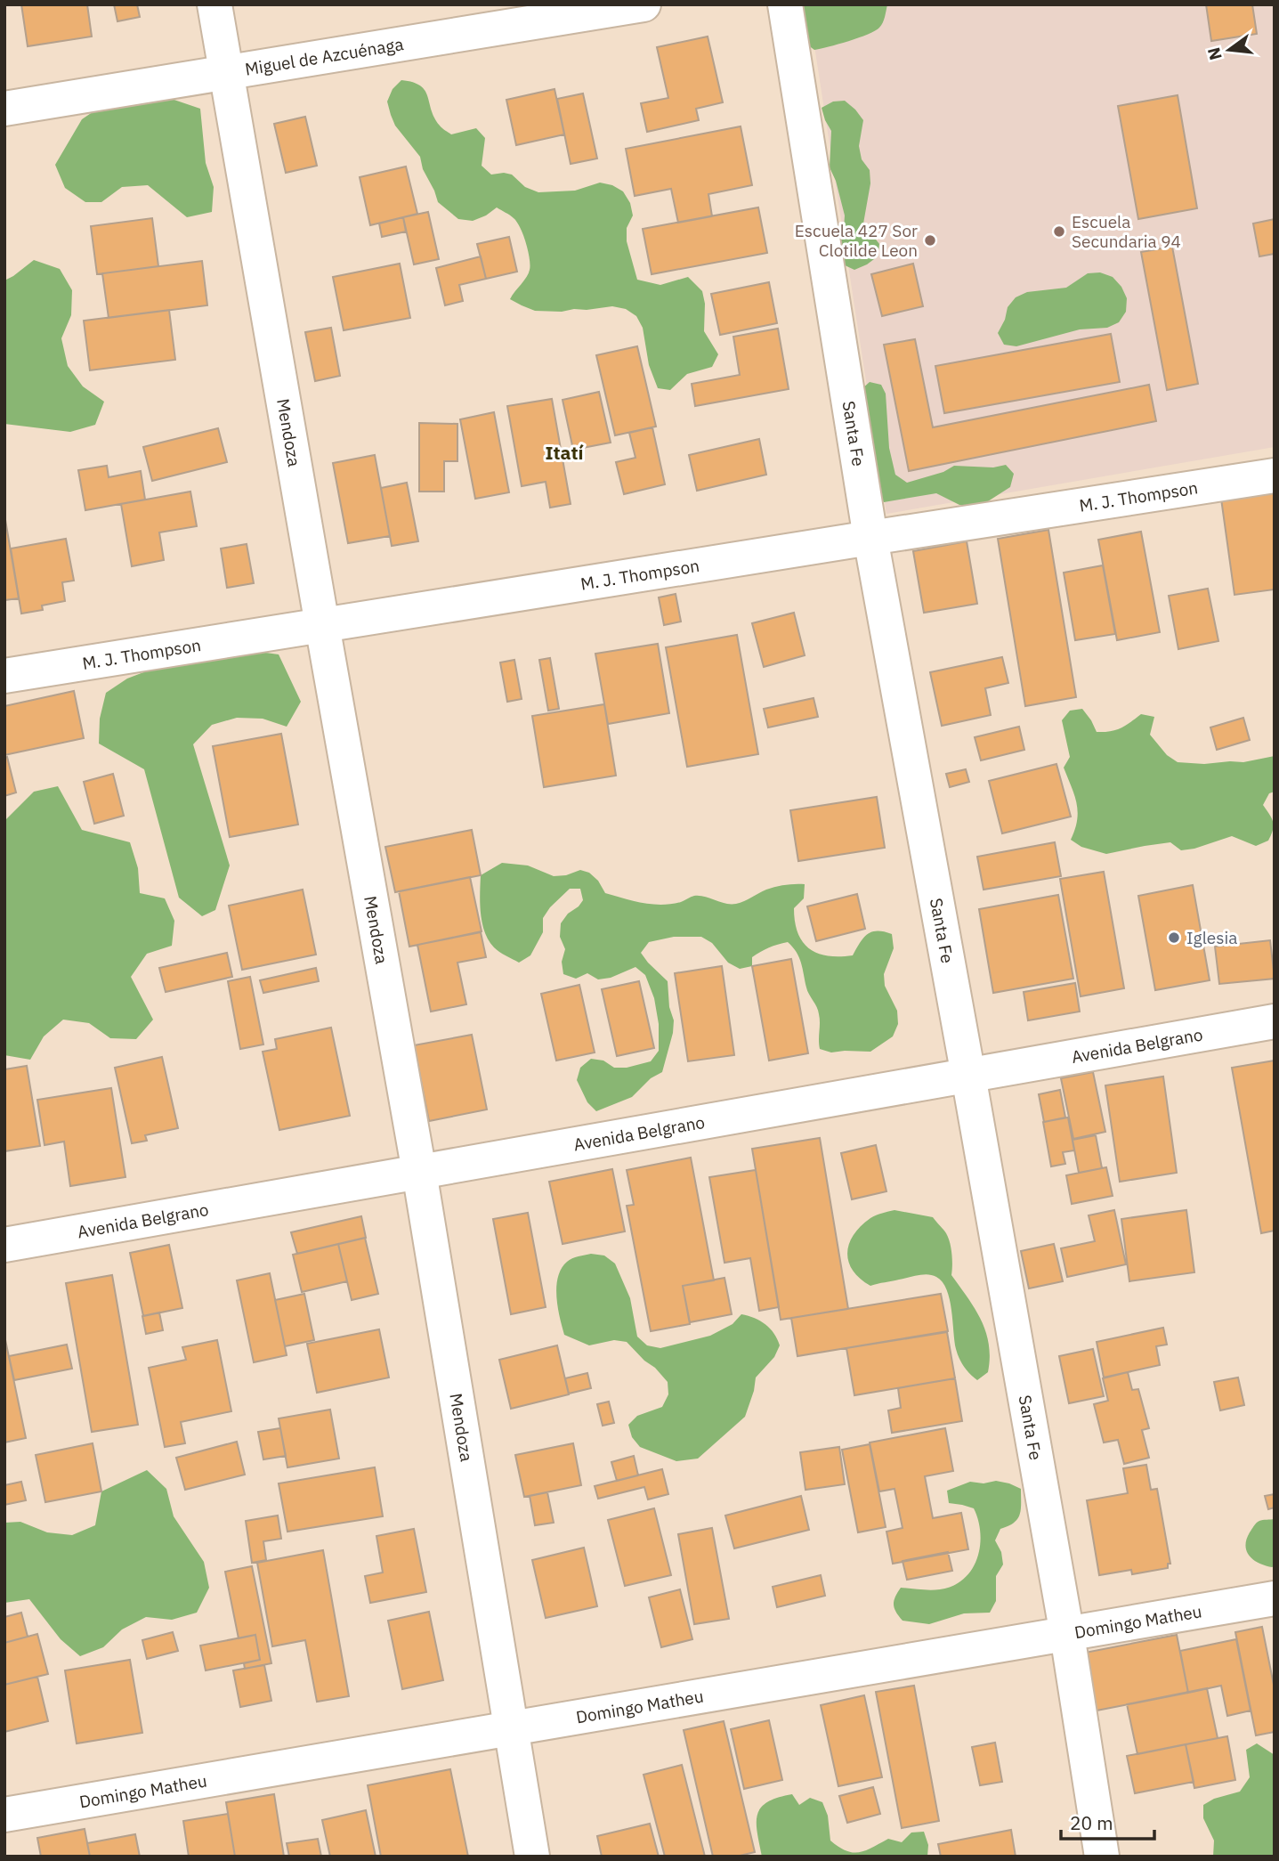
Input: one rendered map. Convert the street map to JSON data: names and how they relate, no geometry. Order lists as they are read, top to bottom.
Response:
{
  "streets": {
    "street": [
      "Miguel de Azcuénaga",
      "Mendoza",
      "Santa Fe",
      "M. J. Thompson",
      "Avenida Belgrano",
      "Domingo Matheu"
    ]
  },
  "crossings": [
    ["Miguel de Azcuénaga", "Mendoza"],
    ["Mendoza", "M. J. Thompson"],
    ["Mendoza", "Avenida Belgrano"],
    ["Mendoza", "Domingo Matheu"],
    ["Santa Fe", "M. J. Thompson"],
    ["Santa Fe", "Avenida Belgrano"],
    ["Santa Fe", "Domingo Matheu"]
  ],
  "districts": ["Itatí"],
  "places": ["Escuela Secundaria 94", "Escuela 427 Sor Clotilde Leon", "Iglesia"],
  "scale_bar": "20 m",
  "north": "left"
}
